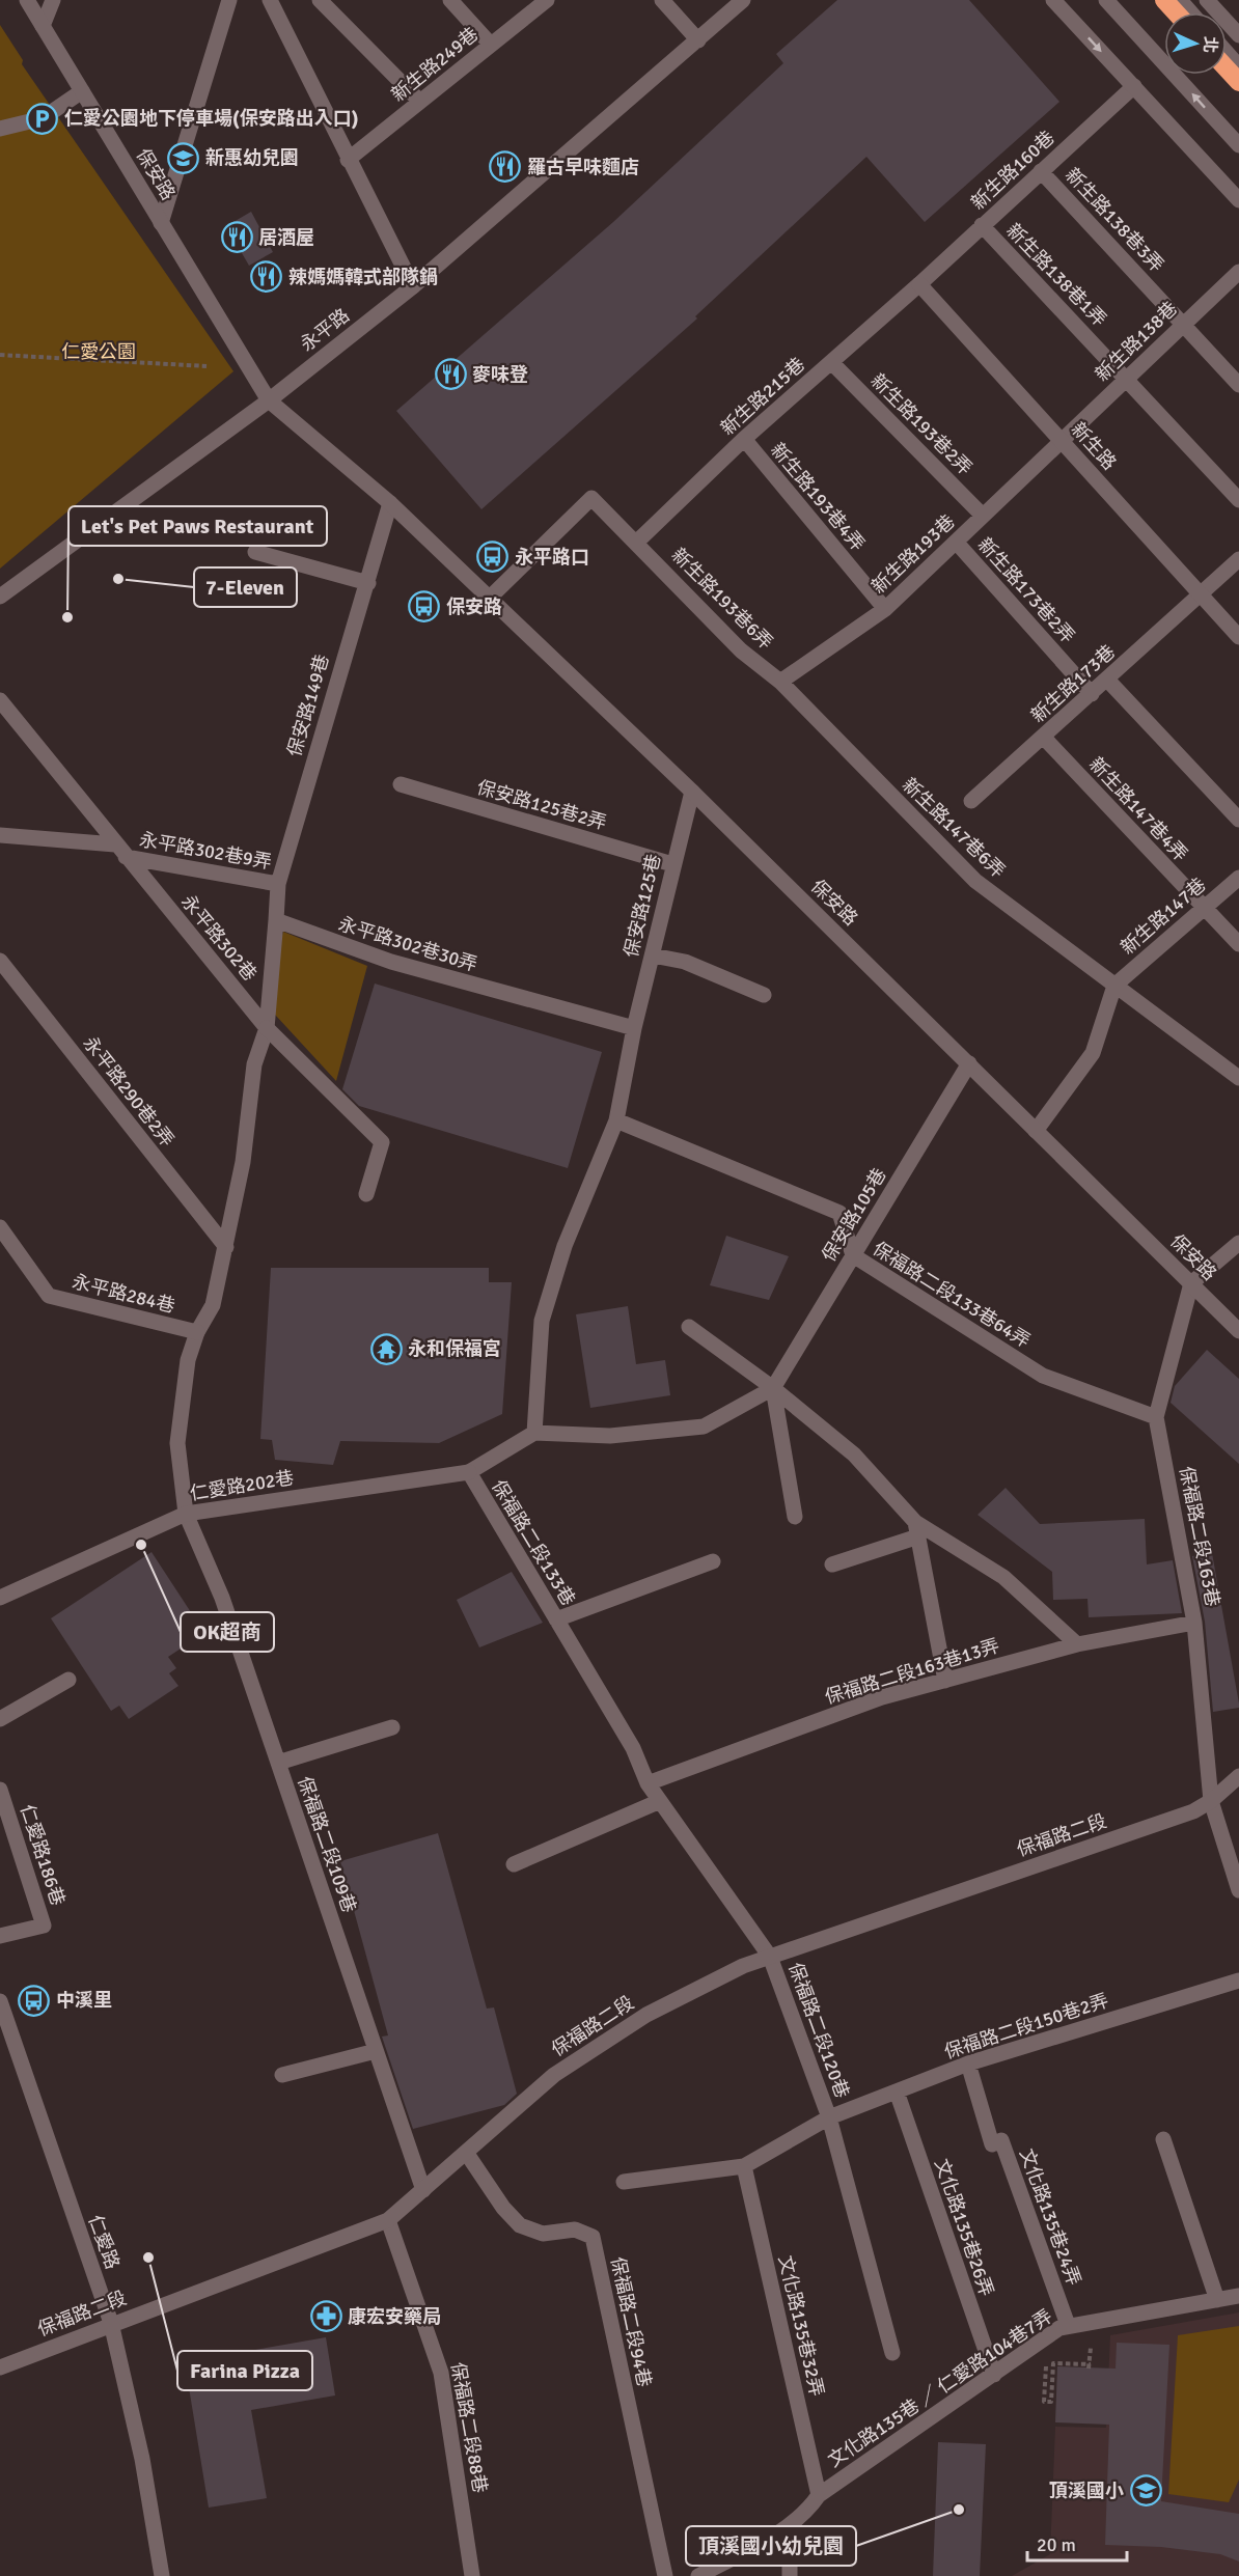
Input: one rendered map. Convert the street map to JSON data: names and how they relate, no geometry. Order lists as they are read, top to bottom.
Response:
{
  "streets": {
    "street": [
      "新生路249巷",
      "新生路160巷",
      "保安路",
      "新生路138巷3弄",
      "新生路138巷1弄",
      "永平路",
      "新生路138巷",
      "新生路215巷",
      "新生路193巷2弄",
      "新生路",
      "新生路193巷4弄",
      "新生路193巷",
      "新生路173巷2弄",
      "新生路193巷6弄",
      "新生路173巷",
      "保安路149巷",
      "保安路125巷2弄",
      "新生路147巷4弄",
      "新生路147巷6弄",
      "永平路302巷9弄",
      "保安路125巷",
      "新生路147巷",
      "永平路302巷",
      "永平路302巷30弄",
      "永平路290巷2弄",
      "保安路105巷",
      "永平路284巷",
      "保福路二段133巷64弄",
      "仁愛路202巷",
      "保福路二段163巷",
      "保福路二段133巷",
      "保福路二段163巷13弄",
      "保福路二段",
      "保福路二段109巷",
      "仁愛路186巷",
      "保福路二段150巷2弄",
      "保福路二段120巷",
      "文化路135巷24弄",
      "文化路135巷26弄",
      "仁愛路",
      "保福路二段94巷",
      "文化路135巷32弄",
      "文化路135巷 ／ 仁愛路104巷7弄",
      "保福路二段88巷"
    ]
  },
  "crossings": [
    ["新生路160巷", "新生路138巷3弄"],
    ["新生路160巷", "新生路138巷1弄"],
    ["新生路160巷", "新生路215巷"],
    ["新生路160巷", "新生路"],
    ["保安路", "永平路"],
    ["保安路", "新生路193巷6弄"],
    ["保安路", "保安路149巷"],
    ["保安路", "保安路125巷"],
    ["保安路", "保安路105巷"],
    ["保安路", "保福路二段163巷"],
    ["新生路138巷3弄", "新生路138巷"],
    ["新生路138巷1弄", "新生路138巷"],
    ["新生路138巷", "新生路"],
    ["新生路138巷", "新生路193巷"],
    ["新生路215巷", "新生路193巷2弄"],
    ["新生路215巷", "新生路"],
    ["新生路215巷", "新生路193巷4弄"],
    ["新生路215巷", "新生路193巷6弄"],
    ["新生路193巷2弄", "新生路193巷"],
    ["新生路", "新生路193巷"],
    ["新生路", "新生路173巷"],
    ["新生路193巷4弄", "新生路193巷"],
    ["新生路193巷", "新生路173巷2弄"],
    ["新生路193巷", "新生路193巷6弄"],
    ["新生路193巷", "新生路147巷6弄"],
    ["新生路173巷2弄", "新生路173巷"],
    ["新生路193巷6弄", "新生路147巷6弄"],
    ["新生路173巷", "新生路147巷4弄"],
    ["保安路149巷", "永平路302巷9弄"],
    ["保安路149巷", "永平路302巷30弄"],
    ["保安路125巷2弄", "保安路125巷"],
    ["新生路147巷4弄", "新生路147巷"],
    ["新生路147巷6弄", "新生路147巷"],
    ["永平路302巷9弄", "永平路302巷"],
    ["保安路125巷", "永平路302巷30弄"],
    ["保安路105巷", "保福路二段133巷64弄"],
    ["保福路二段133巷64弄", "保福路二段163巷"],
    ["仁愛路202巷", "保福路二段133巷"],
    ["仁愛路202巷", "保福路二段109巷"],
    ["保福路二段163巷", "保福路二段163巷13弄"],
    ["保福路二段163巷", "保福路二段"],
    ["保福路二段133巷", "保福路二段163巷13弄"],
    ["保福路二段133巷", "保福路二段"],
    ["保福路二段133巷", "保福路二段120巷"],
    ["保福路二段", "保福路二段109巷"],
    ["保福路二段", "保福路二段120巷"],
    ["保福路二段", "仁愛路"],
    ["保福路二段", "保福路二段94巷"],
    ["保福路二段", "保福路二段88巷"],
    ["保福路二段150巷2弄", "保福路二段120巷"],
    ["保福路二段150巷2弄", "文化路135巷24弄"],
    ["保福路二段150巷2弄", "文化路135巷26弄"],
    ["保福路二段150巷2弄", "文化路135巷32弄"],
    ["文化路135巷24弄", "文化路135巷 ／ 仁愛路104巷7弄"],
    ["文化路135巷26弄", "文化路135巷 ／ 仁愛路104巷7弄"],
    ["文化路135巷32弄", "文化路135巷 ／ 仁愛路104巷7弄"]
  ],
  "parks": ["仁愛公園"],
  "places": {
    "parking": ["仁愛公園地下停車場(保安路出入口)"],
    "school or university": ["新惠幼兒園", "頂溪國小"],
    "restaurant": [
      "羅古早味麵店",
      "居酒屋",
      "辣媽媽韓式部隊鍋",
      "麥味登"
    ],
    "bus stop": ["永平路口", "保安路", "中溪里"],
    "other": [
      "7-Eleven",
      "Let's Pet Paws Restaurant",
      "OK超商",
      "Farina Pizza",
      "頂溪國小幼兒園"
    ],
    "temple": ["永和保福宮"],
    "pharmacy": ["康宏安藥局"]
  },
  "scale_bar": "20 m",
  "north": "right"
}
